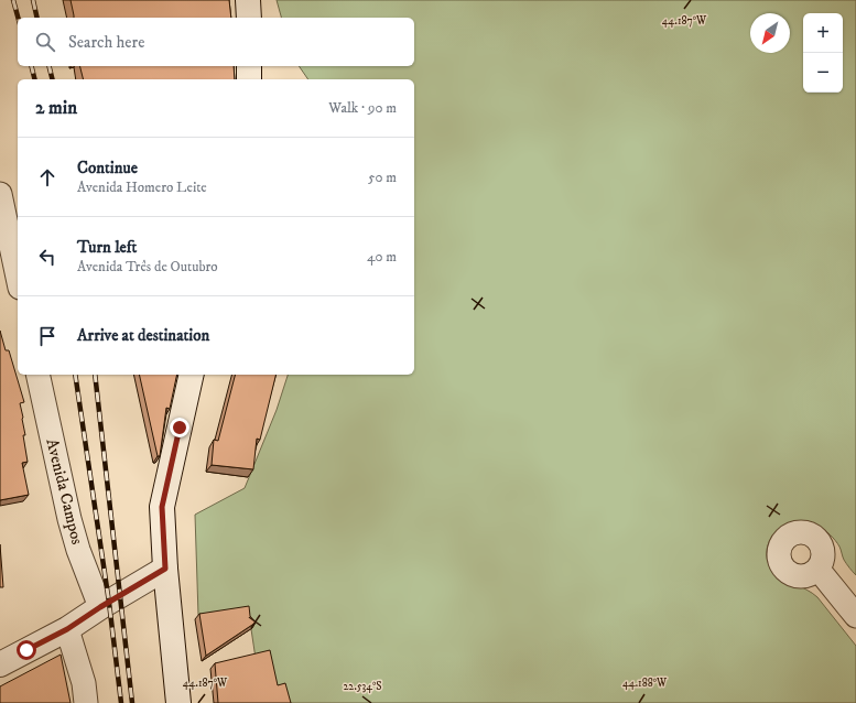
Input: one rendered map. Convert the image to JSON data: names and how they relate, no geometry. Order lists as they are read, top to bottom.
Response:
{
  "streets": {
    "street": ["Avenida Campos"]
  },
  "north": "bottom left",
  "page": {
    "map_buttons": ["+", "−"],
    "search": "Search here",
    "heading": ["2 min", "Walk · 90 m"],
    "list": [
      ["Continue", "Avenida Homero Leite", "50 m"],
      ["Turn left", "Avenida Três de Outubro", "40 m"],
      "Arrive at destination"
    ]
  },
  "coordinates": ["44.187°W", "44.188°W", "22.534°S"]
}
